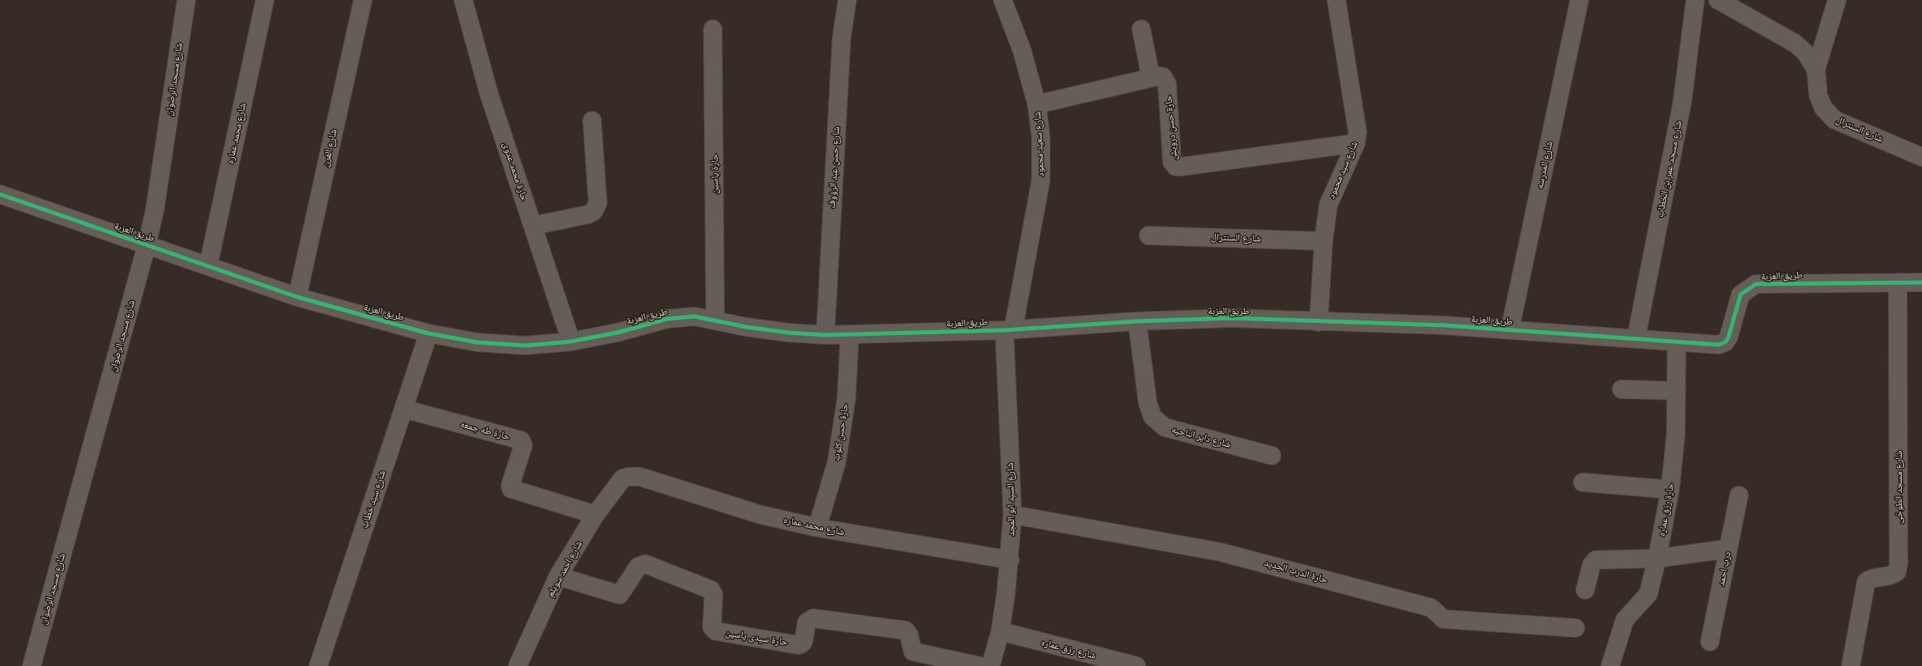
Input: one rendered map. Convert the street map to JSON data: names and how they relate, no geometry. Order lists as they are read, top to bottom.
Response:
{
  "streets": {
    "street": [
      "شارع مسجد الرضوان",
      "حارة حسن درويش",
      "شارع السنترال",
      "شارع محمد عماره",
      "شارع سعيد محمود",
      "شارع الفرن",
      "شارع المدرسه",
      "شارع حسن عبد الرؤوف",
      "شارع مسجد عمر بن الخطاب",
      "شارع سيد محمود",
      "حارة محمد عدوى",
      "حارة ياسين",
      "طريق العزبة",
      "حارة طه جمعه",
      "حارة حسن كلوب",
      "شارع داير الناحيه",
      "شارع مسجد الطوخى",
      "شارع سيد خطاب",
      "شارع السيد ابو المجد",
      "حارة رزق عماره",
      "شارع احمد سويلم",
      "درب احمد",
      "حارة الدرب الجديد",
      "حارة سيدى ياسين",
      "شارع رزق عماره"
    ]
  },
  "crossings": [
    ["شارع مسجد الرضوان", "طريق العزبة"],
    ["حارة حسن درويش", "شارع سعيد محمود"],
    ["حارة حسن درويش", "شارع سيد محمود"],
    ["شارع السنترال", "شارع سيد محمود"],
    ["شارع محمد عماره", "طريق العزبة"],
    ["شارع محمد عماره", "حارة حسن كلوب"],
    ["شارع محمد عماره", "شارع السيد ابو المجد"],
    ["شارع محمد عماره", "شارع احمد سويلم"],
    ["شارع سعيد محمود", "طريق العزبة"],
    ["شارع سعيد محمود", "شارع السيد ابو المجد"],
    ["شارع الفرن", "طريق العزبة"],
    ["شارع المدرسه", "طريق العزبة"],
    ["شارع حسن عبد الرؤوف", "طريق العزبة"],
    ["شارع مسجد عمر بن الخطاب", "طريق العزبة"],
    ["شارع سيد محمود", "طريق العزبة"],
    ["حارة محمد عدوى", "طريق العزبة"],
    ["حارة ياسين", "طريق العزبة"],
    ["طريق العزبة", "حارة حسن كلوب"],
    ["طريق العزبة", "شارع داير الناحيه"],
    ["طريق العزبة", "شارع مسجد الطوخى"],
    ["طريق العزبة", "شارع سيد خطاب"],
    ["طريق العزبة", "شارع السيد ابو المجد"],
    ["طريق العزبة", "حارة رزق عماره"],
    ["حارة طه جمعه", "شارع سيد خطاب"],
    ["حارة طه جمعه", "شارع احمد سويلم"],
    ["شارع السيد ابو المجد", "حارة الدرب الجديد"],
    ["شارع السيد ابو المجد", "شارع رزق عماره"],
    ["شارع احمد سويلم", "حارة سيدى ياسين"]
  ]
}
